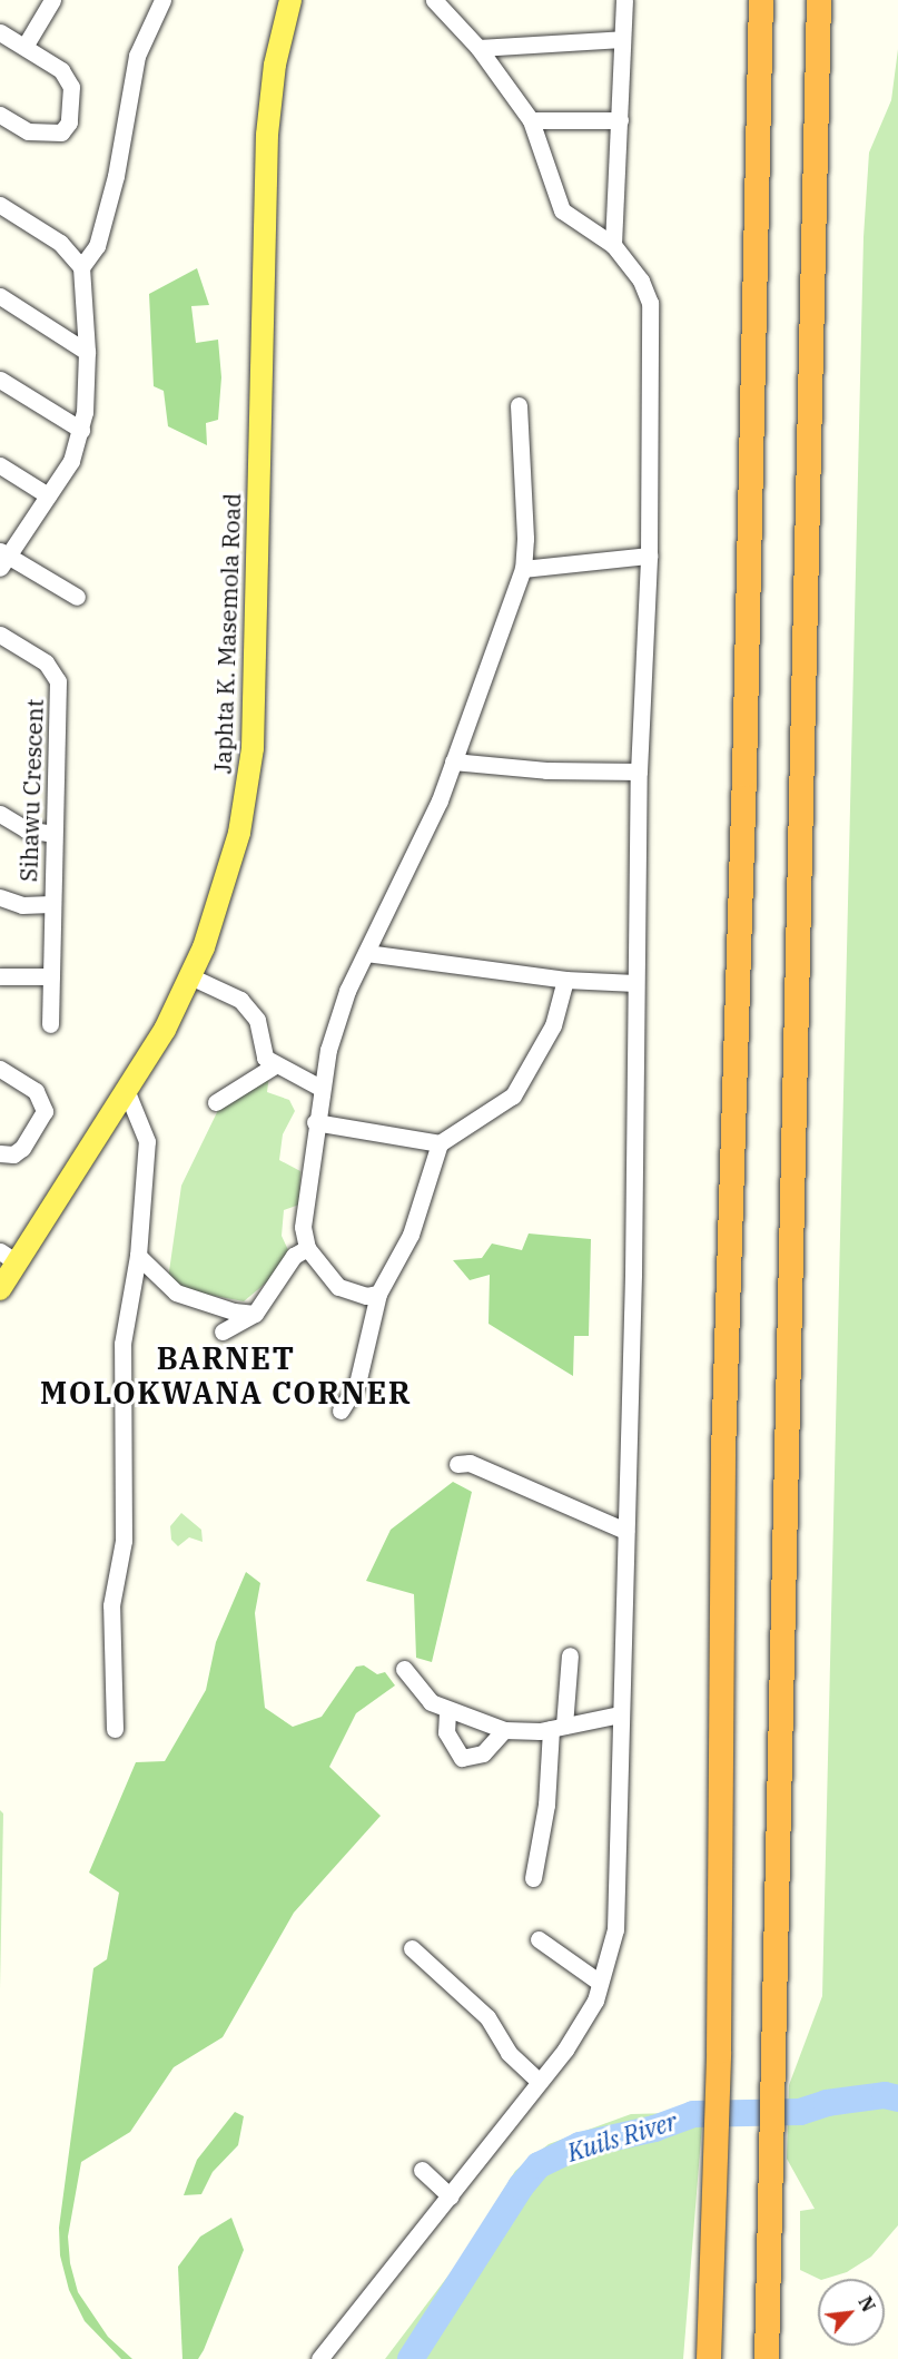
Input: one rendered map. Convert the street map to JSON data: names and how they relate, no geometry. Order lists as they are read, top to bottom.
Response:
{
  "streets": {
    "main road": ["Japhta K. Masemola Road"],
    "street": ["Sihawu Crescent"]
  },
  "districts": ["BARNET MOLOKWANA CORNER"],
  "water": ["Kuils River"],
  "north": "top right"
}
